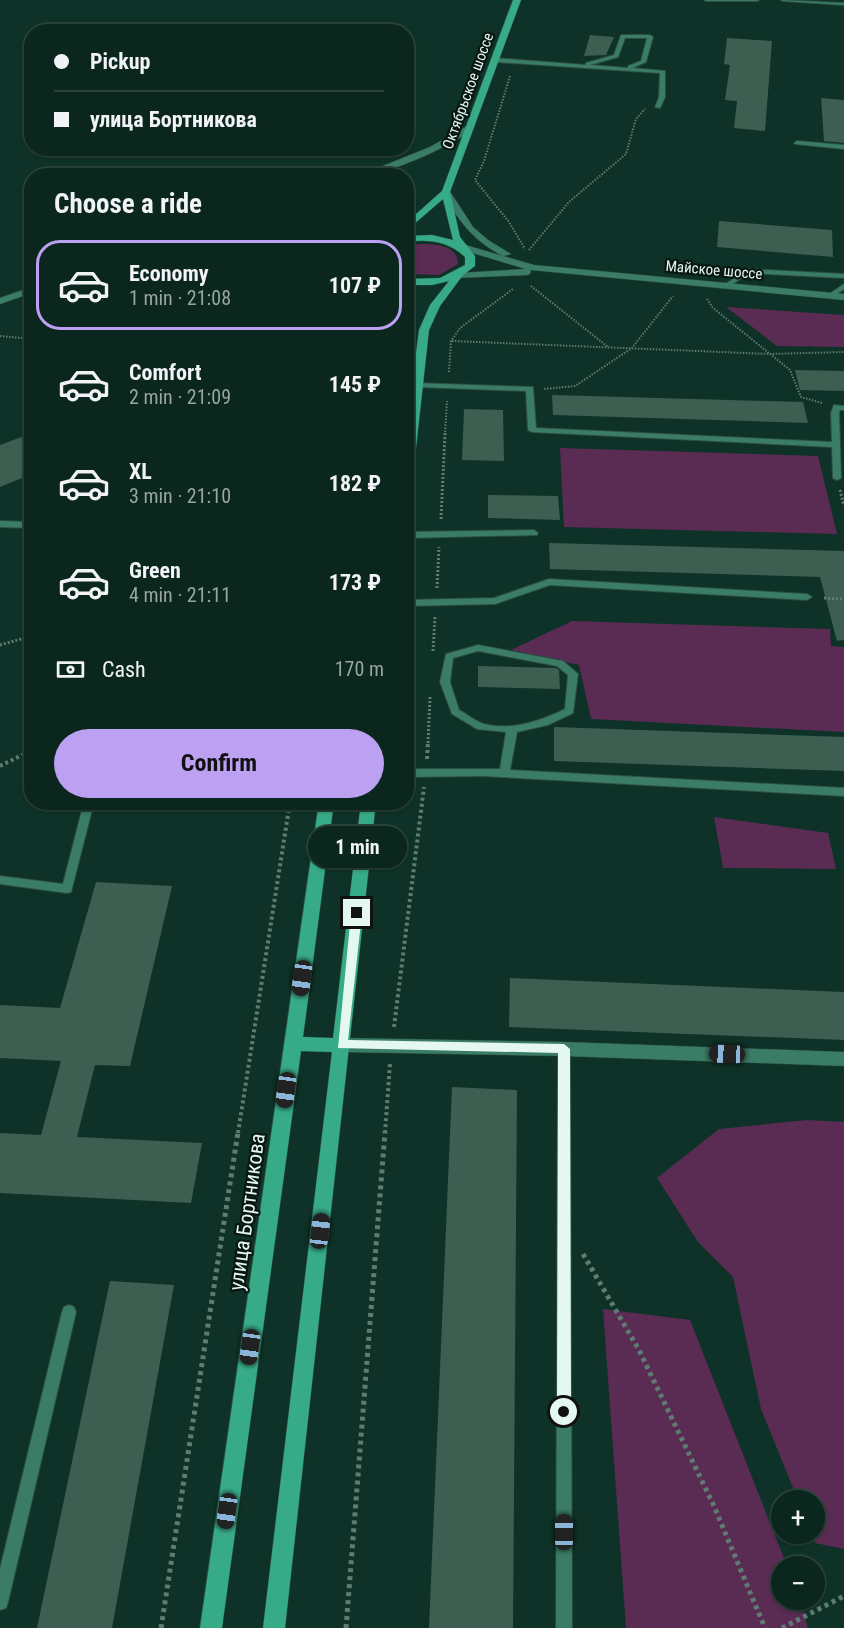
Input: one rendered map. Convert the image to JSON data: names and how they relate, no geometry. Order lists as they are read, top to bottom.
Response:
{
  "streets": {
    "main road": ["Октябрьское шоссе", "улица Бортникова"],
    "street": ["Майское шоссе"]
  },
  "crossings": [
    ["Октябрьское шоссе", "Майское шоссе"]
  ],
  "page": {
    "banner": ["Pickup", "улица Бортникова"],
    "heading": "Choose a ride",
    "list": [
      {
        "name": "Economy",
        "note": "1 min · 21:08",
        "value": "107 ₽"
      },
      {
        "name": "Comfort",
        "note": "2 min · 21:09",
        "value": "145 ₽"
      },
      {
        "name": "XL",
        "note": "3 min · 21:10",
        "value": "182 ₽"
      },
      {
        "name": "Green",
        "note": "4 min · 21:11",
        "value": "173 ₽"
      }
    ],
    "pay": ["Cash", "170 m"],
    "buttons": "Confirm",
    "bubble": "1 min",
    "map_buttons": ["+", "−"]
  }
}
